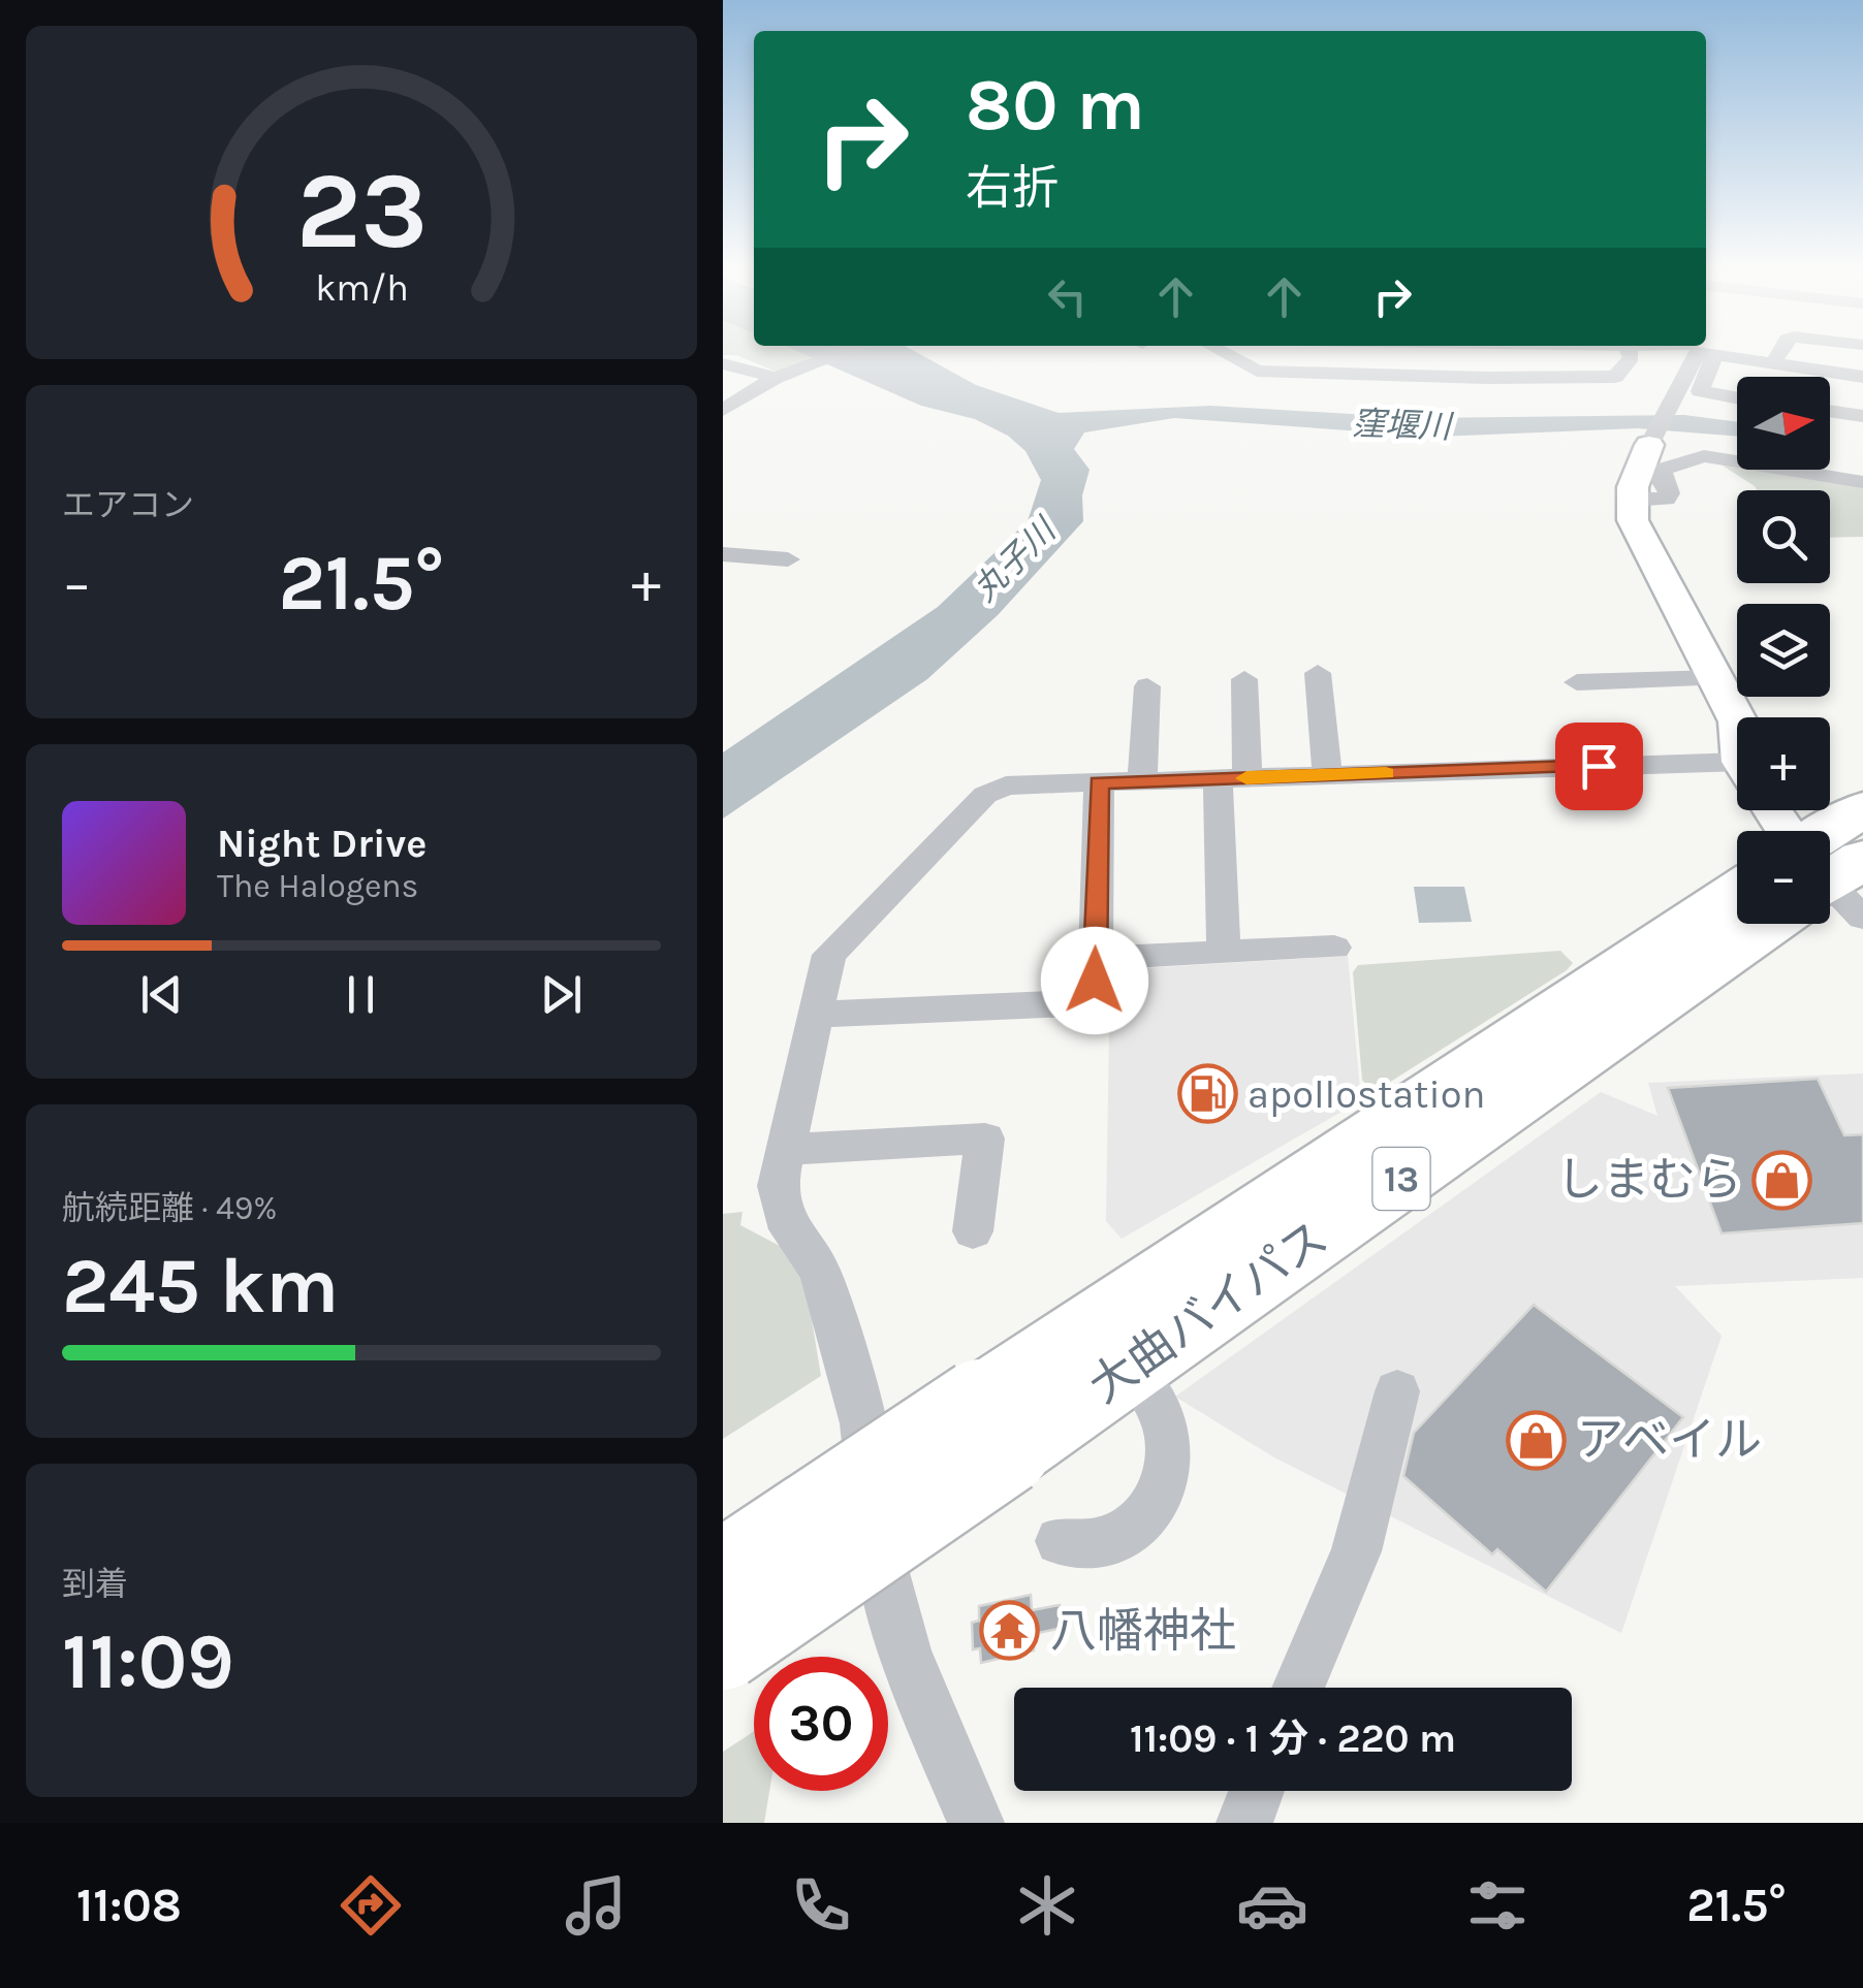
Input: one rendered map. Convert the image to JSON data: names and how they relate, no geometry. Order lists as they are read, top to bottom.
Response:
{
  "streets": {
    "highway": ["13", "大曲バイパス"]
  },
  "water": ["窪堰川", "丸子川"],
  "places": {
    "fuel station": ["apollostation"],
    "shop": ["しまむら", "アベイル"],
    "temple": ["八幡神社"]
  },
  "north": "right",
  "page": {
    "turn": ["80 m", "右折"],
    "map_buttons": ["+", "−"],
    "tile": [
      "エアコン",
      ["航続距離 · 49%", "245 km"],
      ["到着", "11:09"]
    ],
    "heat": ["−", "21.5°", "+"],
    "song": ["Night Drive", "The Halogens"],
    "limit": "30",
    "trip": "11:09 · 1 分 · 220 m",
    "tabs": ["11:08", "21.5°"],
    "gauge": ["23", "km/h"]
  }
}
